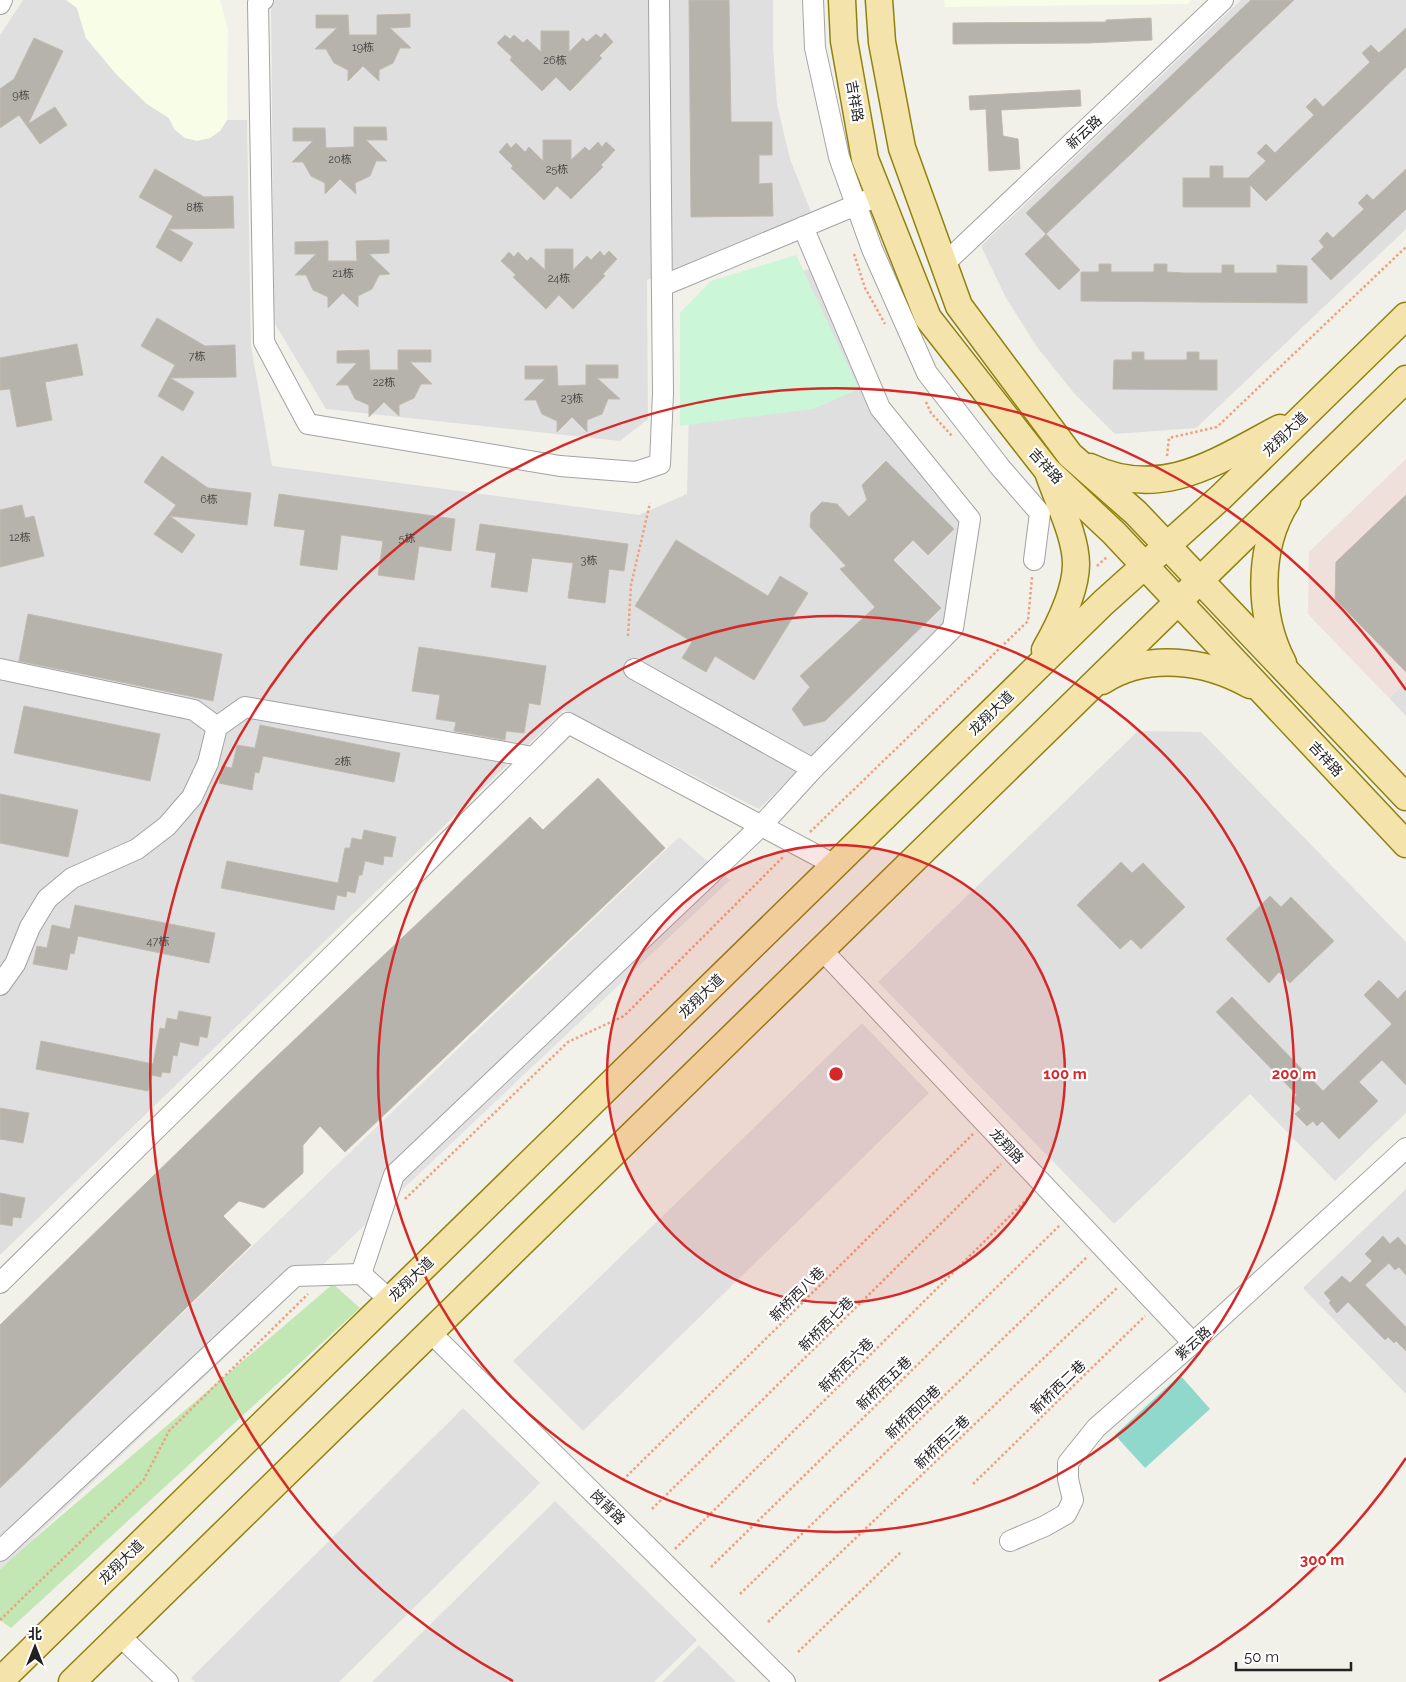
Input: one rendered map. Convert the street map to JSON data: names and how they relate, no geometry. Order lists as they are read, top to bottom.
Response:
{
  "streets": {
    "main road": ["吉祥路", "龙翔大道"],
    "street": [
      "新云路",
      "龙翔路",
      "紫云路",
      "岗背路"
    ],
    "path": [
      "新桥西八巷",
      "新桥西七巷",
      "新桥西六巷",
      "新桥西五巷",
      "新桥西二巷",
      "新桥西四巷",
      "新桥西三巷"
    ]
  },
  "crossings": [
    ["吉祥路", "新云路"],
    ["吉祥路", "龙翔大道"],
    ["龙翔路", "新桥西八巷"],
    ["龙翔路", "新桥西七巷"],
    ["龙翔路", "紫云路"],
    ["龙翔路", "新桥西六巷"],
    ["龙翔路", "新桥西五巷"],
    ["龙翔路", "新桥西二巷"],
    ["龙翔路", "新桥西四巷"],
    ["龙翔路", "新桥西三巷"],
    ["新桥西六巷", "岗背路"]
  ],
  "house_numbers": [
    "19栋",
    "26栋",
    "9栋",
    "20栋",
    "25栋",
    "8栋",
    "21栋",
    "24栋",
    "7栋",
    "22栋",
    "23栋",
    "6栋",
    "12栋",
    "5栋",
    "3栋",
    "2栋",
    "47栋"
  ],
  "scale_bar": "50 m",
  "north": "top",
  "rings": ["100 m", "200 m", "300 m"]
}
